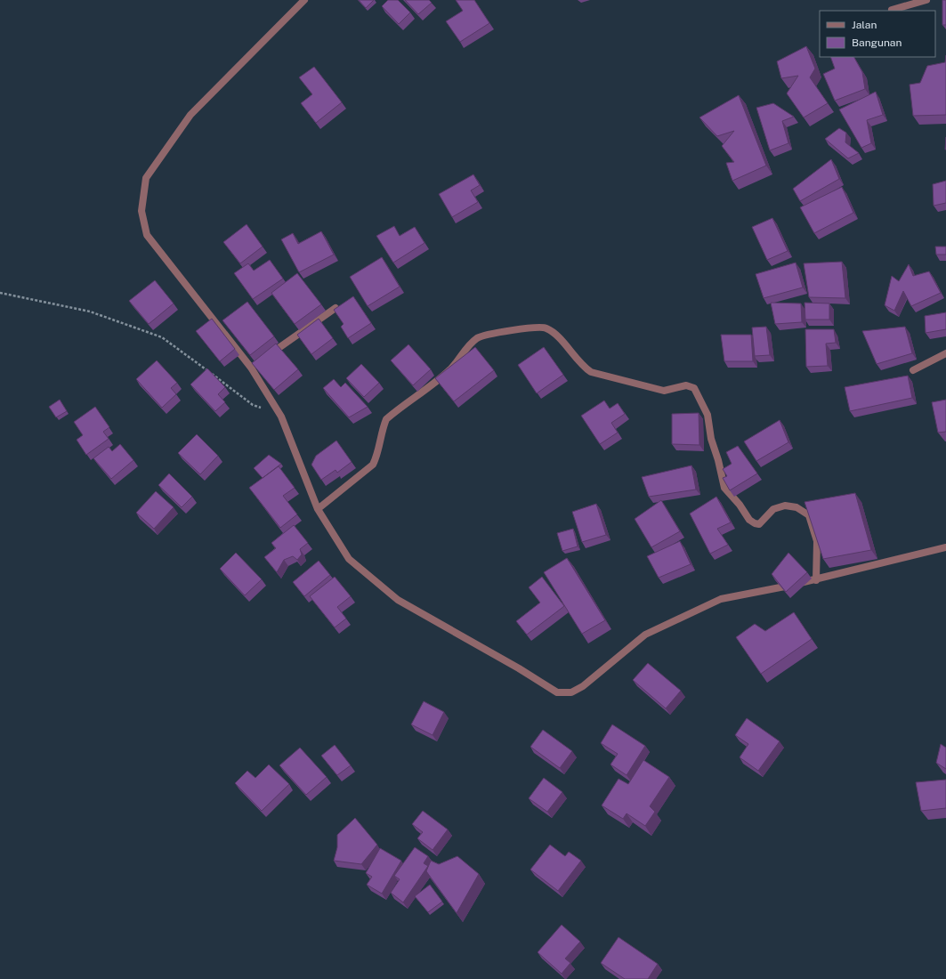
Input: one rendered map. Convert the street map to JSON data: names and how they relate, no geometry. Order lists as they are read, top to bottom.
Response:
{
  "legend": ["Jalan", "Bangunan"]
}
